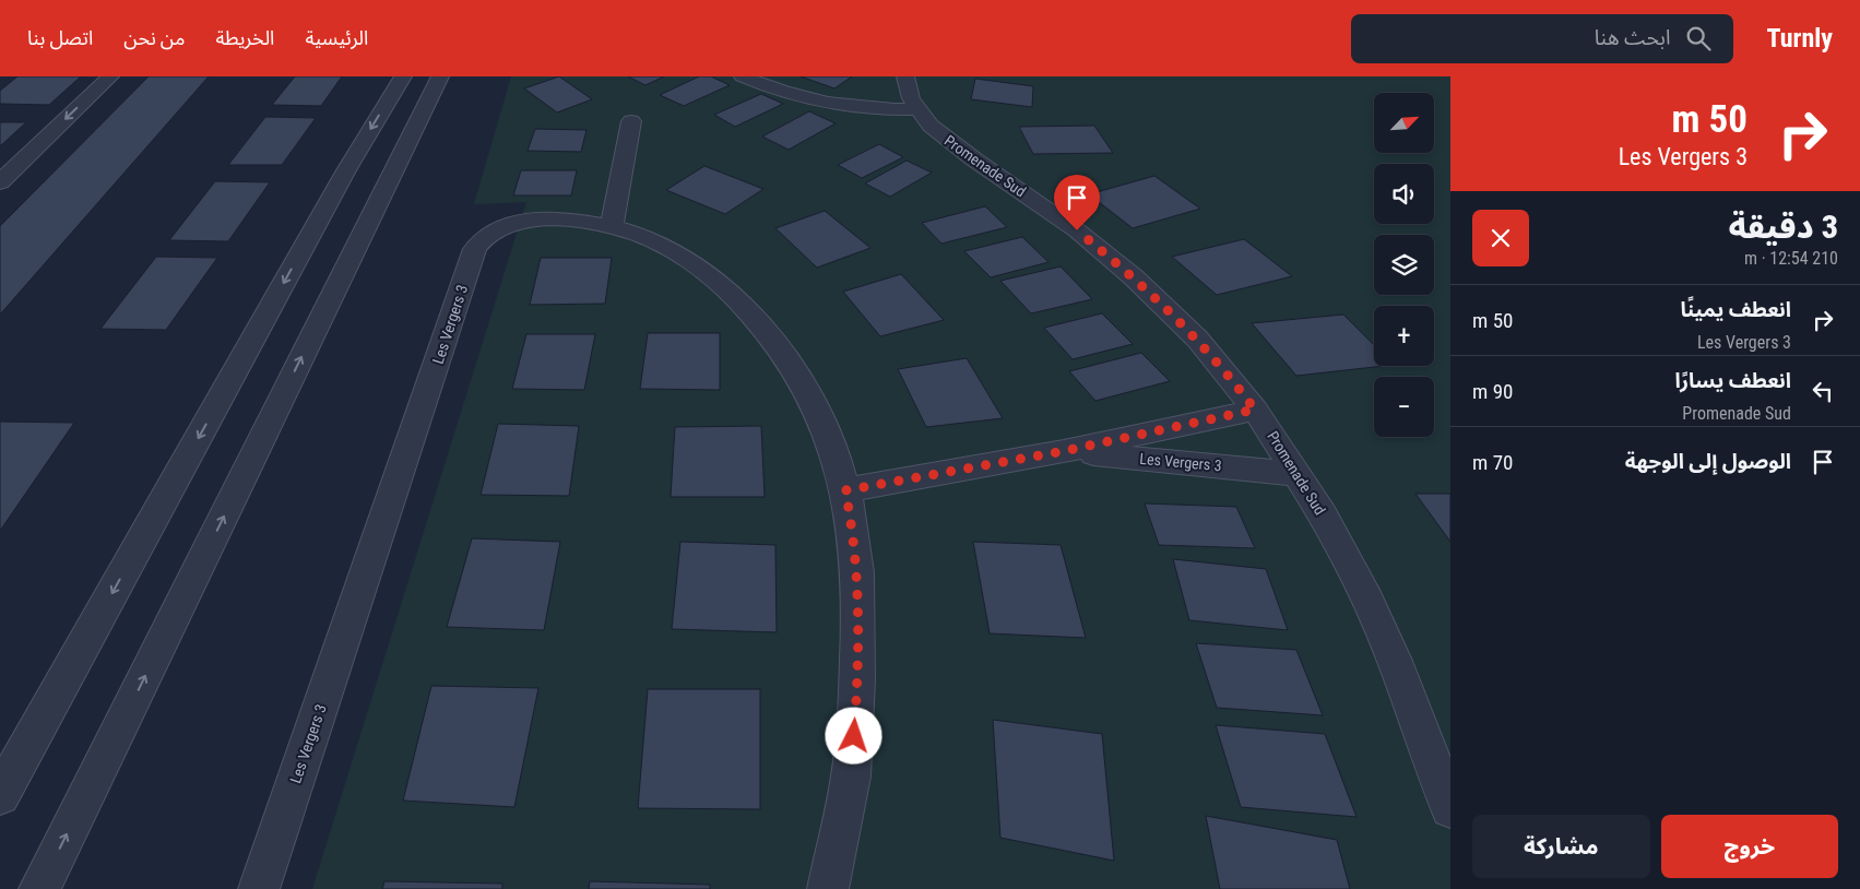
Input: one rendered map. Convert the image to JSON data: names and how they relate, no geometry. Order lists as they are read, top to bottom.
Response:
{
  "streets": {
    "street": ["Promenade Sud", "Les Vergers 3"]
  },
  "crossings": [
    ["Promenade Sud", "Les Vergers 3"]
  ],
  "north": "top right",
  "page": {
    "header": "Turnly",
    "search": "ابحث هنا",
    "nav": [
      "الرئيسية",
      "الخريطة",
      "من نحن",
      "اتصل بنا"
    ],
    "turn": ["50 m", "Les Vergers 3"],
    "map_buttons": ["+", "−"],
    "heading": ["3 دقيقة", "210 m · 12:54"],
    "list": [
      {
        "name": "انعطف يمينًا",
        "note": "Les Vergers 3",
        "value": "50 m"
      },
      {
        "name": "انعطف يسارًا",
        "note": "Promenade Sud",
        "value": "90 m"
      },
      {
        "name": "الوصول إلى الوجهة",
        "value": "70 m"
      }
    ],
    "buttons": ["خروج", "مشاركة"]
  }
}
